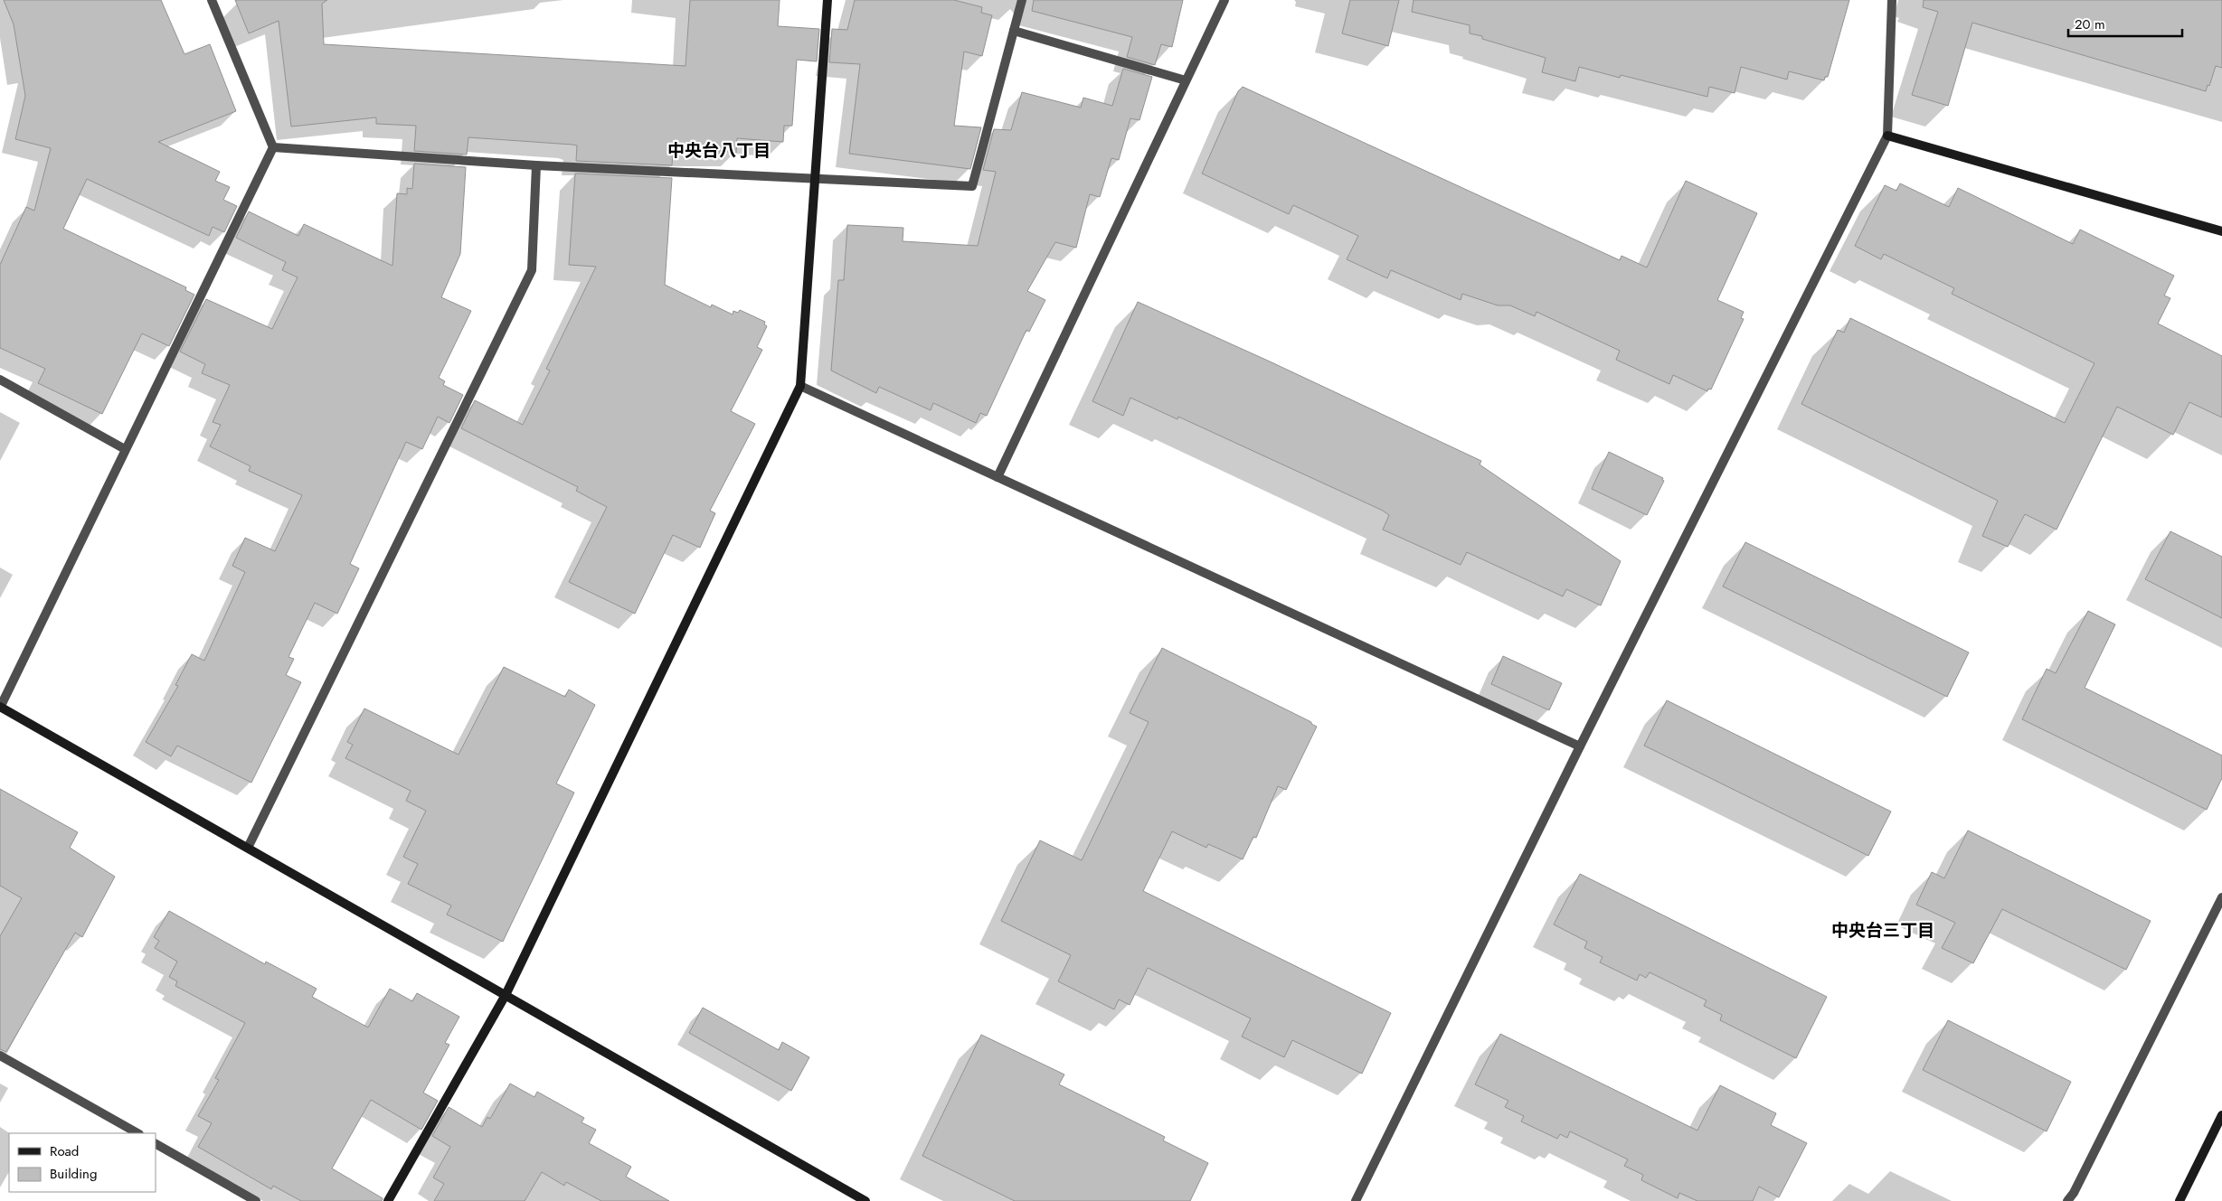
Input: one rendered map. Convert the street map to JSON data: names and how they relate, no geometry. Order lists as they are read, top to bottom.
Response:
{
  "districts": ["中央台八丁目", "中央台三丁目"],
  "legend": ["Road", "Building"],
  "scale_bar": "20 m"
}
